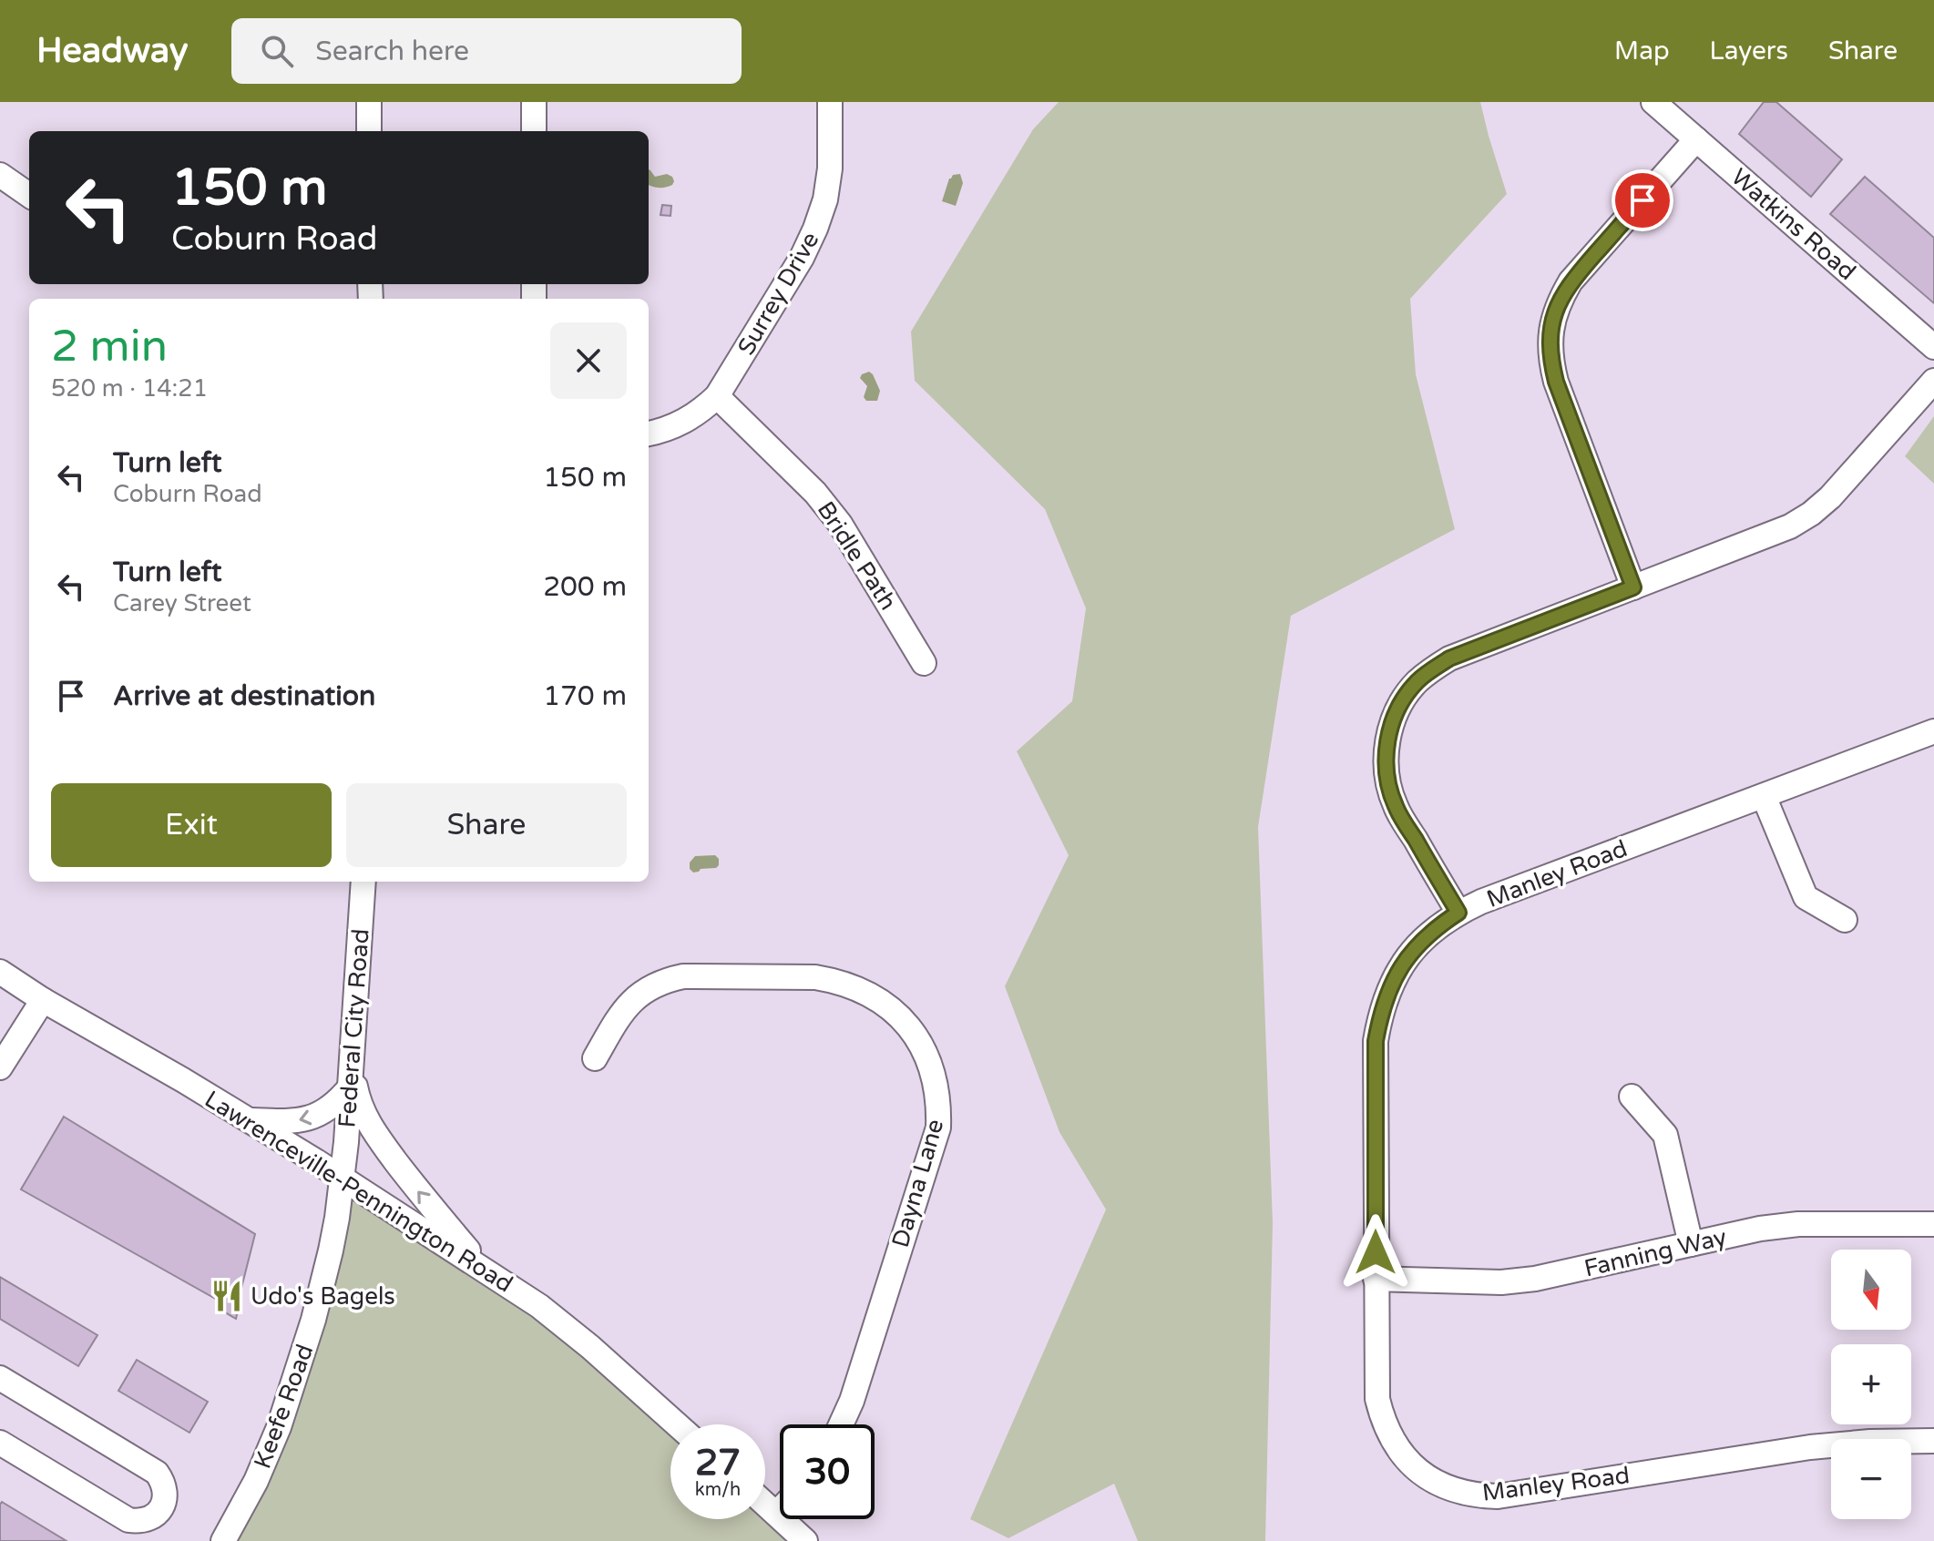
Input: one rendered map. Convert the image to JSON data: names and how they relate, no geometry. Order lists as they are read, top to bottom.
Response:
{
  "streets": {
    "street": [
      "Watkins Road",
      "Surrey Drive",
      "Bridle Path",
      "Manley Road",
      "Federal City Road",
      "Dayna Lane",
      "Lawrenceville-Pennington Road",
      "Fanning Way",
      "Keefe Road"
    ]
  },
  "crossings": [
    ["Surrey Drive", "Bridle Path"],
    ["Manley Road", "Fanning Way"],
    ["Federal City Road", "Lawrenceville-Pennington Road"],
    ["Federal City Road", "Keefe Road"],
    ["Lawrenceville-Pennington Road", "Keefe Road"]
  ],
  "places": {
    "restaurant": ["Udo's Bagels"]
  },
  "north": "bottom",
  "page": {
    "header": "Headway",
    "search": "Search here",
    "nav": ["Map", "Layers", "Share"],
    "turn": ["150 m", "Coburn Road"],
    "heading": ["2 min", "520 m · 14:21"],
    "list": [
      {
        "name": "Turn left",
        "note": "Coburn Road",
        "value": "150 m"
      },
      {
        "name": "Turn left",
        "note": "Carey Street",
        "value": "200 m"
      },
      {
        "name": "Arrive at destination",
        "value": "170 m"
      }
    ],
    "buttons": ["Exit", "Share"],
    "map_buttons": ["+", "−"],
    "speed": "27 km/h",
    "limit": "30"
  }
}
